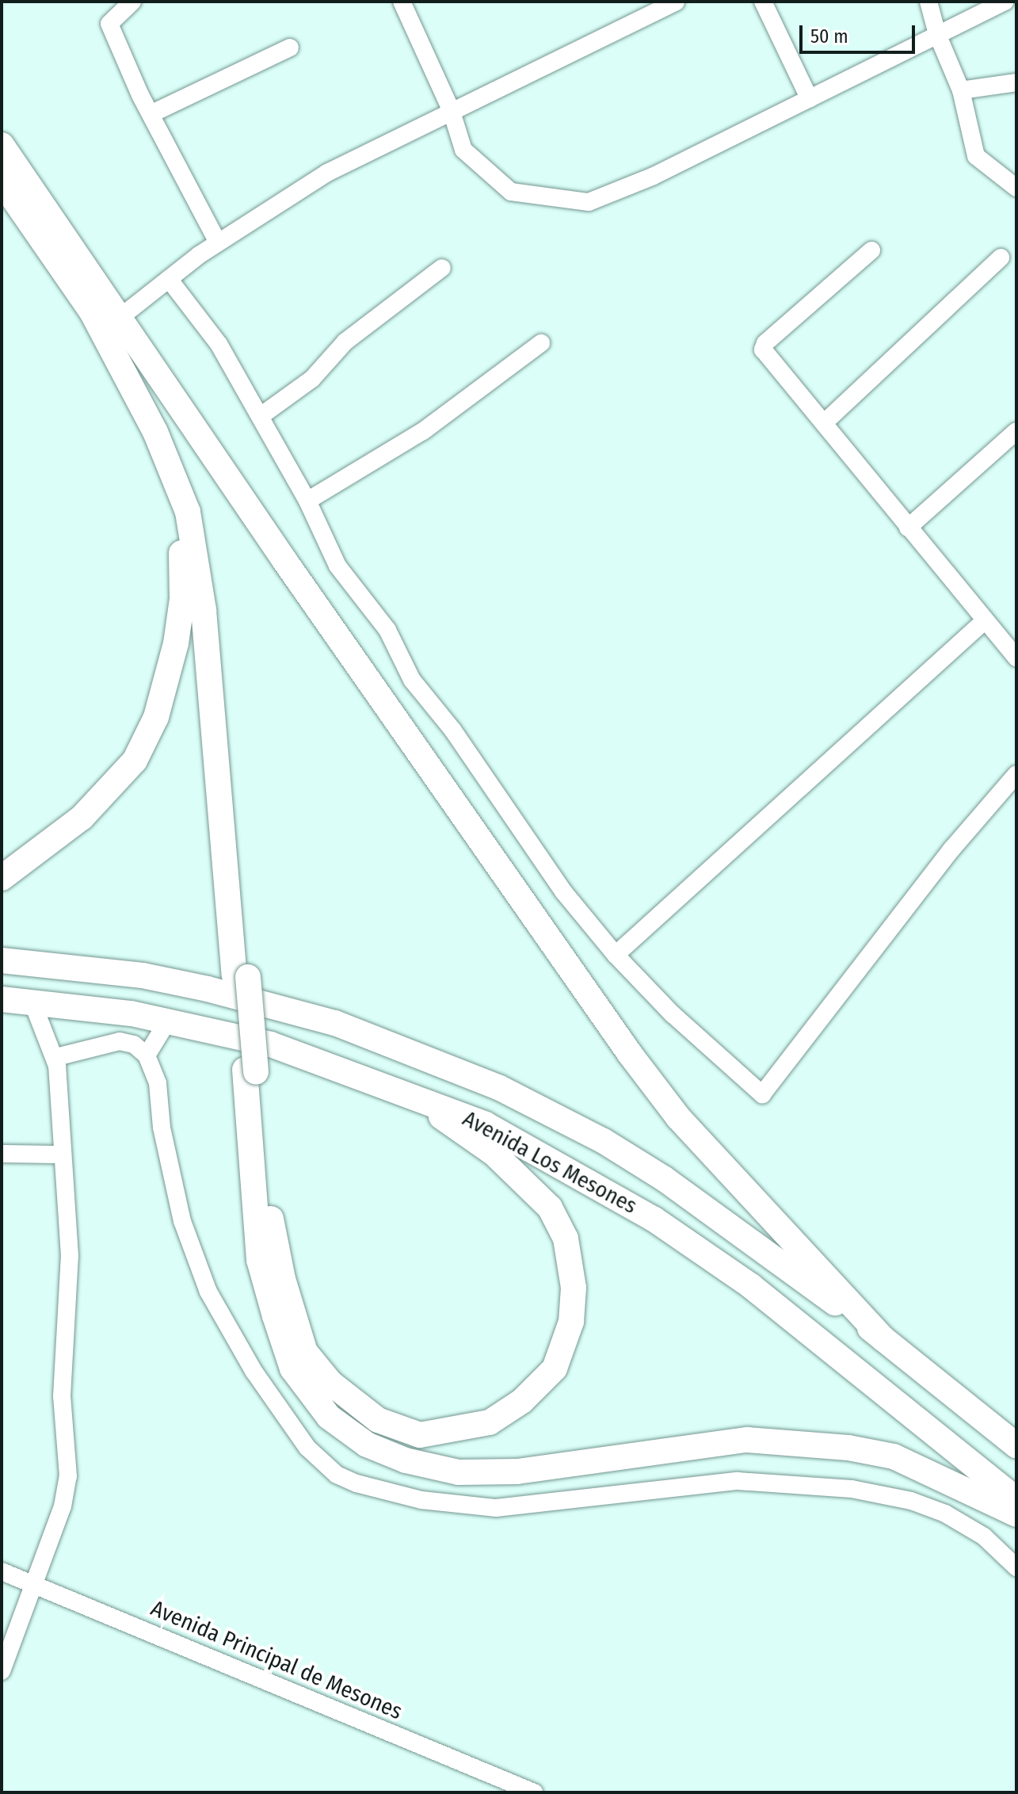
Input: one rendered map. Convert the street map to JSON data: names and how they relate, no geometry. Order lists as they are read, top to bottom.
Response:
{
  "streets": {
    "highway": ["Avenida Los Mesones"],
    "street": ["Avenida Principal de Mesones"]
  },
  "scale_bar": "50 m"
}
